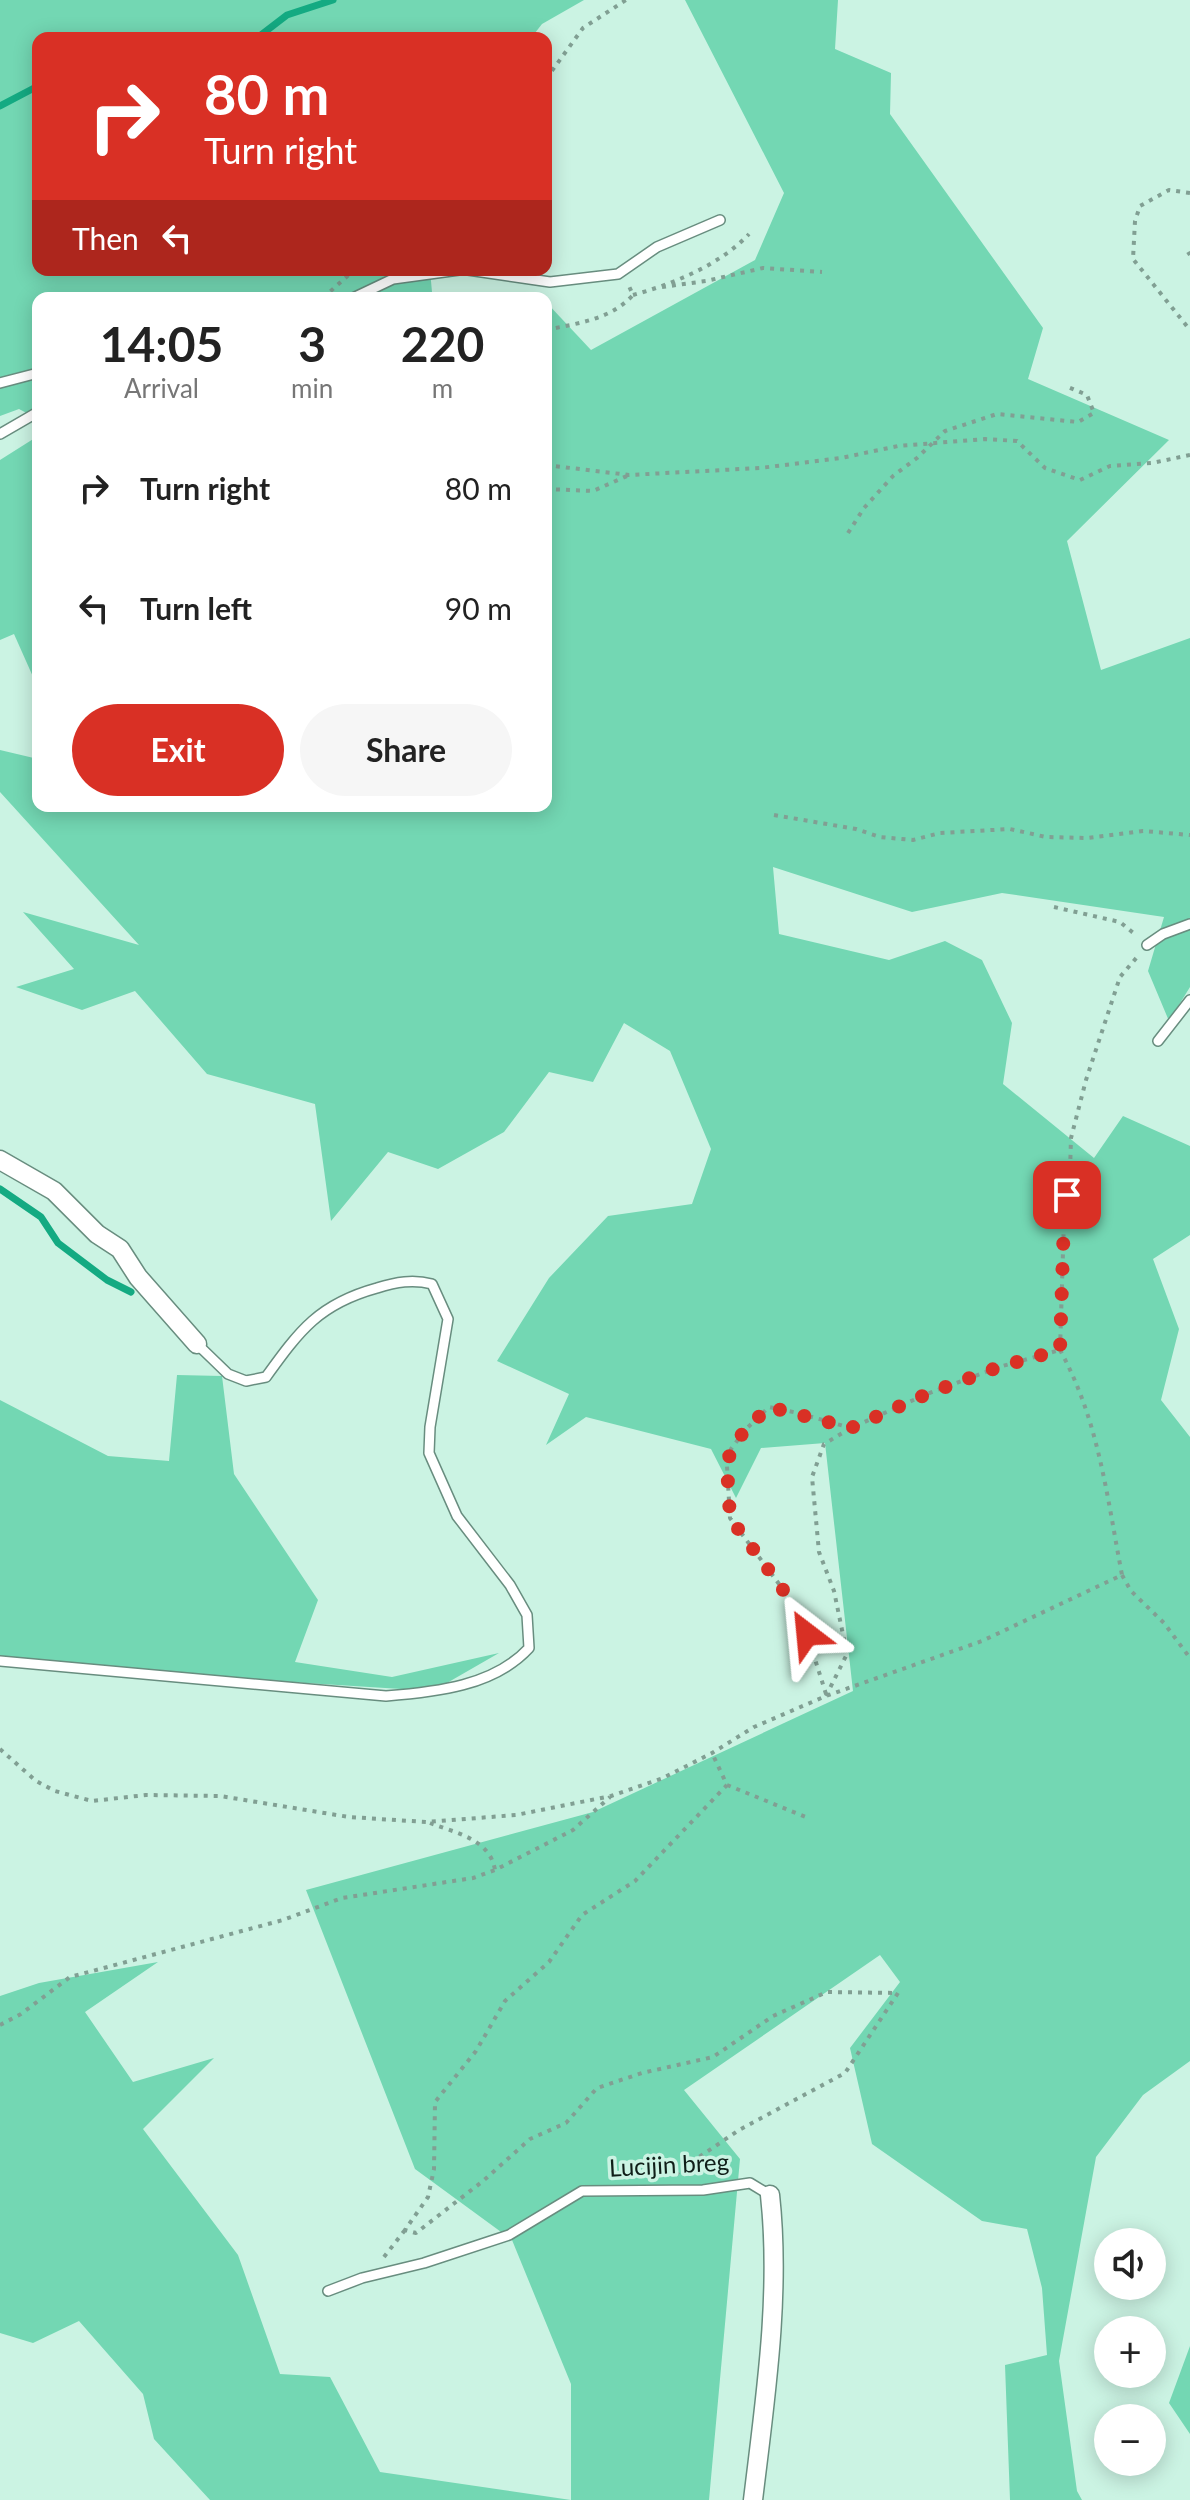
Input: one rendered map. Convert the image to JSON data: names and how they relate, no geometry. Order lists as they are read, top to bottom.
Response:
{
  "streets": {
    "street": ["Lucijin breg"]
  },
  "page": {
    "turn": ["80 m", "Turn right"],
    "then": "Then",
    "eta": [
      "14:05",
      "Arrival",
      "3",
      "min",
      "220",
      "m"
    ],
    "list": [
      {
        "name": "Turn right",
        "value": "80 m"
      },
      {
        "name": "Turn left",
        "value": "90 m"
      }
    ],
    "buttons": ["Exit", "Share"],
    "map_buttons": ["+", "−"]
  }
}
